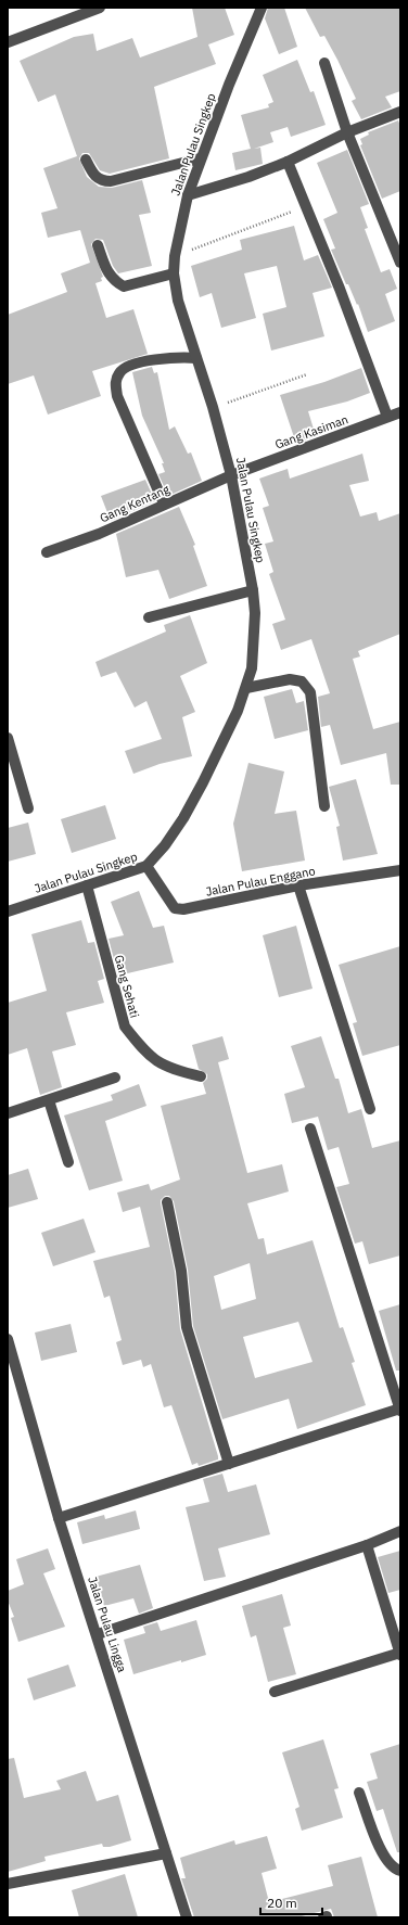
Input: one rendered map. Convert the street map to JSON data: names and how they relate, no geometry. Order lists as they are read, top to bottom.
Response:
{
  "streets": {
    "street": [
      "Jalan Pulau Singkep",
      "Gang Kasiman",
      "Gang Kentang",
      "Jalan Pulau Enggano",
      "Gang Sehati",
      "Jalan Pulau Lingga"
    ]
  },
  "crossings": [
    ["Jalan Pulau Singkep", "Gang Kasiman"],
    ["Jalan Pulau Singkep", "Gang Kentang"],
    ["Jalan Pulau Singkep", "Jalan Pulau Enggano"],
    ["Jalan Pulau Singkep", "Gang Sehati"],
    ["Gang Kasiman", "Gang Kentang"]
  ],
  "scale_bar": "20 m"
}
